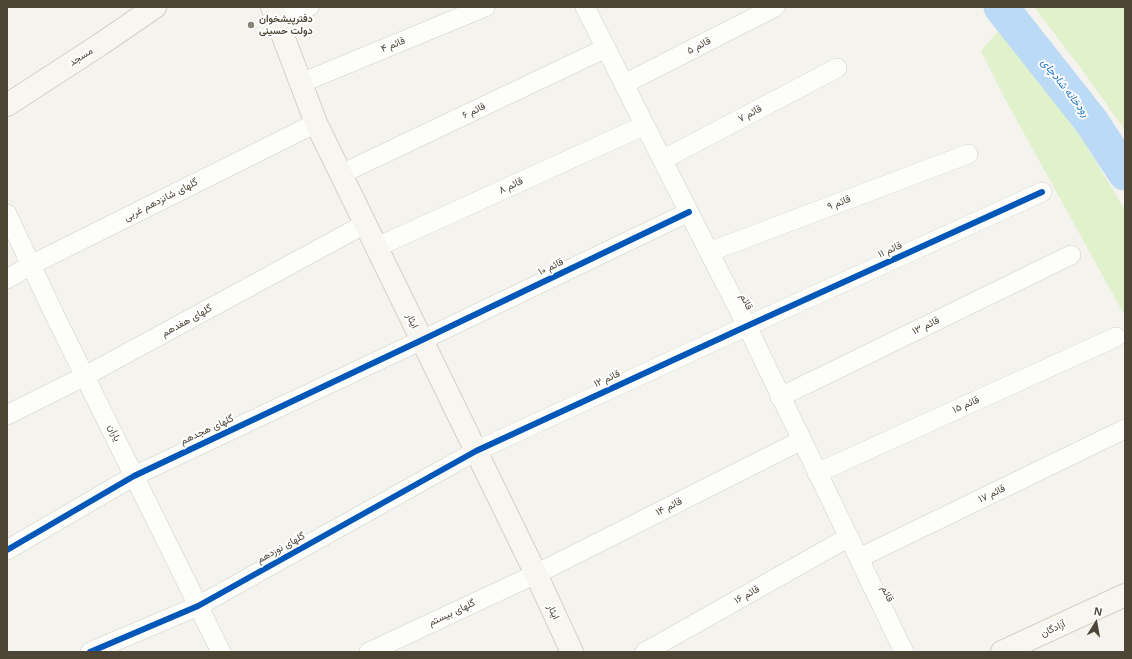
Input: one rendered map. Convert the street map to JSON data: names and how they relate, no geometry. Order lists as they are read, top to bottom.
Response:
{
  "streets": {
    "street": [
      "قائم ۴",
      "قائم ۵",
      "مسجد",
      "قائم ۶",
      "قائم ۷",
      "قائم ۸",
      "گلهای شانزدهم غربی",
      "قائم ۹",
      "قائم ۱۱",
      "قائم ۱۰",
      "قائم",
      "گلهای هفدهم",
      "ایثار",
      "قائم ۱۳",
      "قائم ۱۲",
      "قائم ۱۵",
      "گلهای هجدهم",
      "یاران",
      "قائم ۱۷",
      "قائم ۱۴",
      "گلهای نوزدهم",
      "قائم ۱۶",
      "گلهای بیستم",
      "آزادگان"
    ]
  },
  "crossings": [
    ["قائم ۴", "ایثار"],
    ["قائم ۵", "قائم"],
    ["قائم ۶", "قائم"],
    ["قائم ۶", "ایثار"],
    ["قائم ۷", "قائم"],
    ["قائم ۸", "قائم"],
    ["قائم ۸", "ایثار"],
    ["گلهای شانزدهم غربی", "ایثار"],
    ["گلهای شانزدهم غربی", "یاران"],
    ["قائم ۹", "قائم"],
    ["قائم ۱۱", "قائم"],
    ["قائم ۱۱", "قائم ۱۲"],
    ["قائم ۱۰", "قائم"],
    ["قائم ۱۰", "ایثار"],
    ["قائم ۱۰", "گلهای هجدهم"],
    ["قائم", "قائم ۱۳"],
    ["قائم", "قائم ۱۲"],
    ["قائم", "قائم ۱۵"],
    ["قائم", "قائم ۱۷"],
    ["قائم", "قائم ۱۴"],
    ["قائم", "قائم ۱۶"],
    ["گلهای هفدهم", "ایثار"],
    ["گلهای هفدهم", "یاران"],
    ["ایثار", "قائم ۱۲"],
    ["ایثار", "گلهای هجدهم"],
    ["ایثار", "قائم ۱۴"],
    ["ایثار", "گلهای نوزدهم"],
    ["ایثار", "گلهای بیستم"],
    ["قائم ۱۲", "گلهای نوزدهم"],
    ["گلهای هجدهم", "یاران"],
    ["یاران", "گلهای نوزدهم"],
    ["قائم ۱۴", "گلهای بیستم"]
  ],
  "water": ["رودخانه شادچای"],
  "places": ["دفترپیشخوان دولت حسینی"],
  "north": "top"
}
